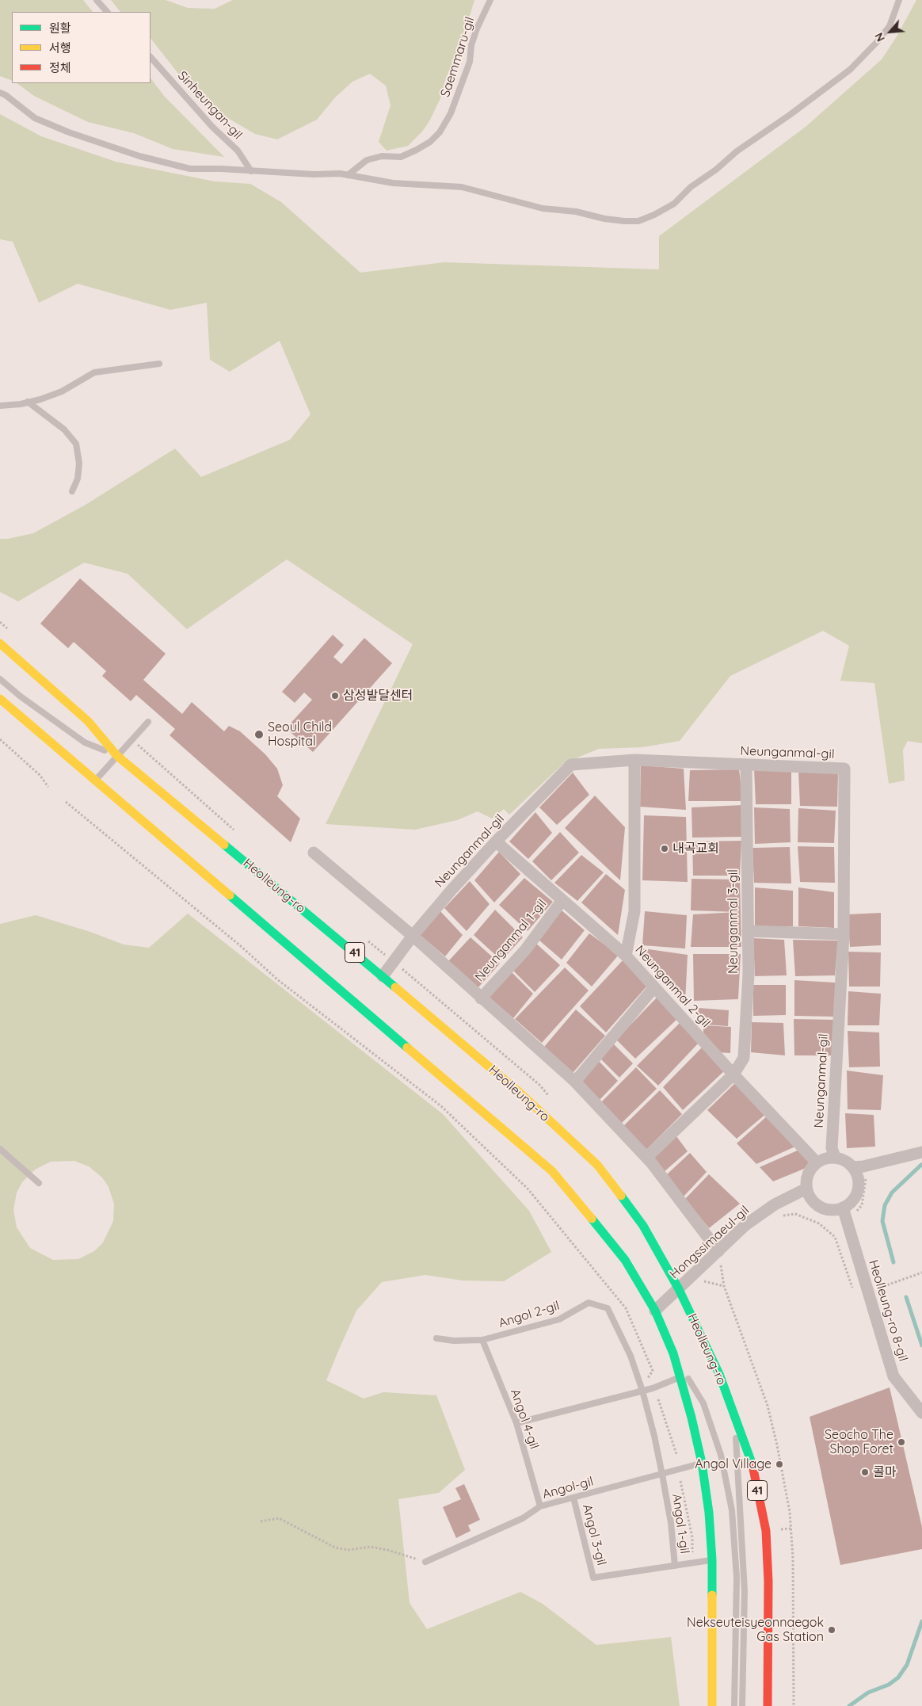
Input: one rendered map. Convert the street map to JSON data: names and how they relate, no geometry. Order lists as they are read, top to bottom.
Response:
{
  "streets": {
    "main road": ["Heolleung-ro", "41"],
    "street": [
      "Neunganmal-gil",
      "Neunganmal 3-gil",
      "Neunganmal 1-gil",
      "Neunganmal 2-gil",
      "Hongssimaeul-gil",
      "Heolleung-ro 8-gil"
    ],
    "lane": [
      "Saemmaru-gil",
      "Sinheungan-gil",
      "Angol 2-gil",
      "Angol 4-gil",
      "Angol-gil",
      "Angol 1-gil",
      "Angol 3-gil"
    ]
  },
  "crossings": [
    ["Neunganmal-gil", "Heolleung-ro"],
    ["Neunganmal-gil", "Neunganmal 3-gil"],
    ["Neunganmal-gil", "Neunganmal 1-gil"],
    ["Neunganmal-gil", "Neunganmal 2-gil"],
    ["Neunganmal-gil", "Hongssimaeul-gil"],
    ["Neunganmal-gil", "Heolleung-ro 8-gil"],
    ["Heolleung-ro", "Hongssimaeul-gil"],
    ["Neunganmal 3-gil", "Neunganmal 2-gil"],
    ["Neunganmal 1-gil", "Neunganmal 2-gil"],
    ["Neunganmal 1-gil", "Hongssimaeul-gil"],
    ["Neunganmal 2-gil", "Hongssimaeul-gil"],
    ["Neunganmal 2-gil", "Heolleung-ro 8-gil"],
    ["Hongssimaeul-gil", "Heolleung-ro 8-gil"],
    ["Angol 2-gil", "Angol 4-gil"],
    ["Angol 2-gil", "Angol-gil"],
    ["Angol 2-gil", "Angol 1-gil"],
    ["Angol 4-gil", "Angol-gil"],
    ["Angol-gil", "Angol 1-gil"],
    ["Angol-gil", "Angol 3-gil"],
    ["Angol 1-gil", "Angol 3-gil"]
  ],
  "places": [
    "삼성발달센터",
    "Seoul Child Hospital",
    "내곡교회",
    "Seocho The Shop Foret",
    "Angol Village",
    "콜마",
    "Nekseuteisyeonnaegok Gas Station"
  ],
  "legend": ["원활", "서행", "정체"],
  "north": "bottom left"
}
